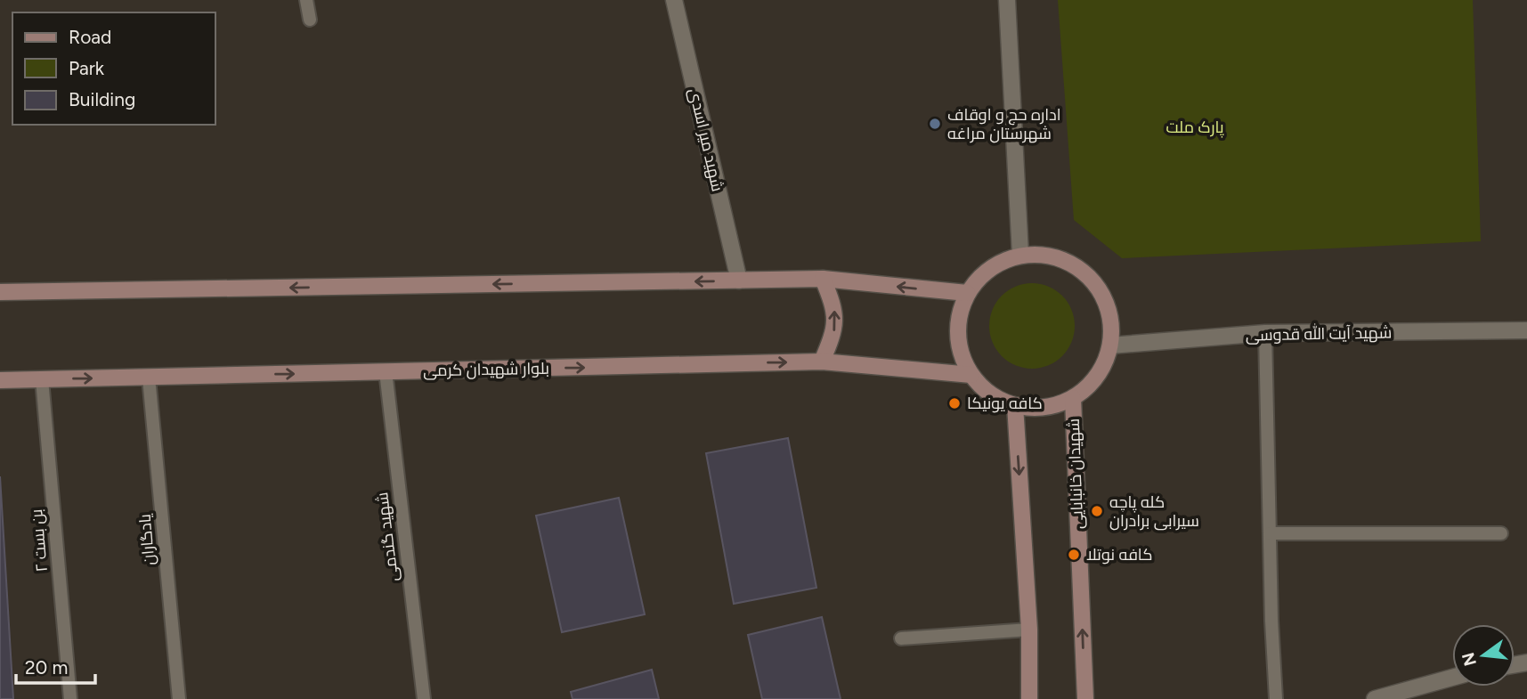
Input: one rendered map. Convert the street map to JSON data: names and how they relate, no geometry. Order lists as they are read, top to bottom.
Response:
{
  "streets": {
    "main road": ["بلوار شهیدان کرمی", "شهیدان خانبابایی"],
    "street": ["شهید میر اسدی", "شهید آیت الله قدوسی"],
    "lane": ["شهید گندمی", "یادگاران", "بن بست ۲"]
  },
  "crossings": [
    ["شهید آیت الله قدوسی", "بلوار شهیدان کرمی"],
    ["شهید آیت الله قدوسی", "شهیدان خانبابایی"],
    ["بلوار شهیدان کرمی", "شهیدان خانبابایی"],
    ["بلوار شهیدان کرمی", "شهید گندمی"],
    ["بلوار شهیدان کرمی", "یادگاران"],
    ["بلوار شهیدان کرمی", "بن بست ۲"]
  ],
  "parks": ["پارک ملت"],
  "places": [
    "اداره حج و اوقاف شهرستان مراغه",
    "کافه یونیکا",
    "کله پاچه سیرابی برادران",
    "کافه نوتلا"
  ],
  "legend": ["Road", "Park", "Building"],
  "scale_bar": "20 m",
  "north": "left"
}
